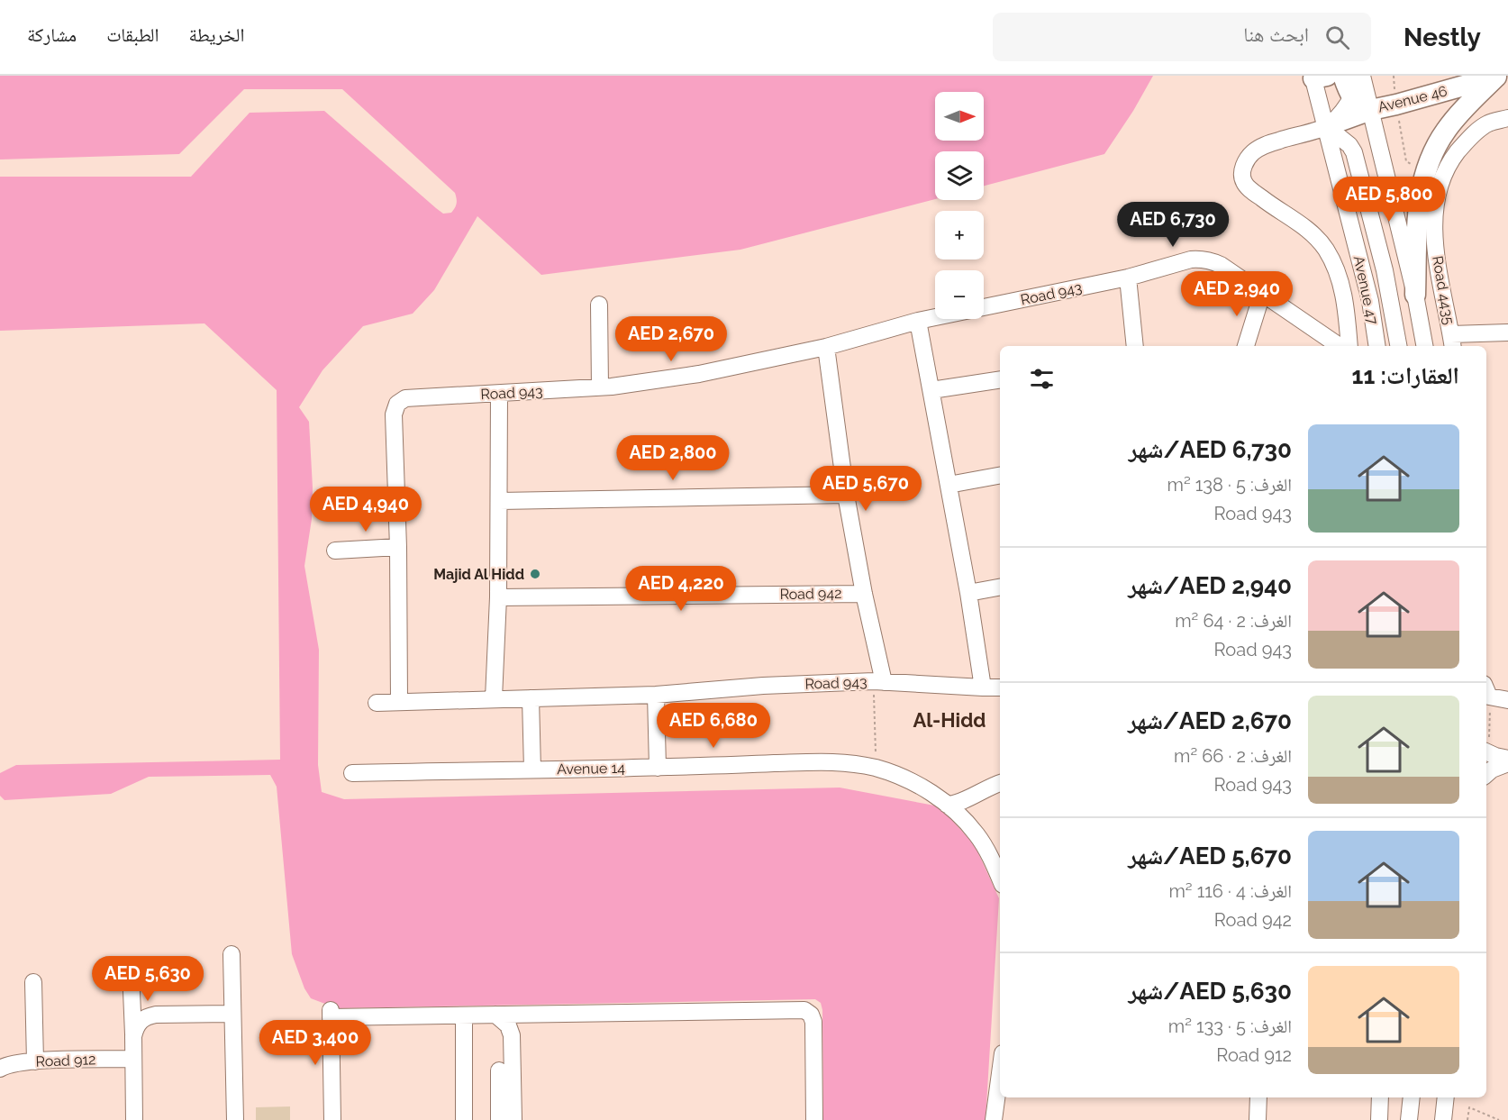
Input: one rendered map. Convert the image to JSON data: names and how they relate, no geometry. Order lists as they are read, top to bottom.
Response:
{
  "streets": {
    "main road": ["Avenue 46"],
    "street": [
      "Avenue 47",
      "Road 4435",
      "Road 943",
      "Road 942",
      "Avenue 14",
      "Road 912"
    ]
  },
  "crossings": [
    ["Avenue 46", "Avenue 47"],
    ["Road 943", "Road 942"]
  ],
  "districts": ["Al-Hidd"],
  "places": ["Majid Al Hidd"],
  "north": "right",
  "page": {
    "header": "Nestly",
    "search": "ابحث هنا",
    "nav": ["الخريطة", "الطبقات", "مشاركة"],
    "map_buttons": ["+", "−"],
    "price": [
      "AED 5,800",
      "AED 6,730",
      "AED 2,940",
      "AED 2,670",
      "AED 2,800",
      "AED 5,670",
      "AED 4,940",
      "AED 4,220",
      "AED 6,680",
      "AED 5,630",
      "AED 3,400"
    ],
    "heading": "العقارات: 11",
    "list": [
      {
        "name": "AED 6,730/شهر",
        "note": "الغرف: 5 · 138 m² · Road 943"
      },
      {
        "name": "AED 2,940/شهر",
        "note": "الغرف: 2 · 64 m² · Road 943"
      },
      {
        "name": "AED 2,670/شهر",
        "note": "الغرف: 2 · 66 m² · Road 943"
      },
      {
        "name": "AED 5,670/شهر",
        "note": "الغرف: 4 · 116 m² · Road 942"
      },
      {
        "name": "AED 5,630/شهر",
        "note": "الغرف: 5 · 133 m² · Road 912"
      }
    ]
  }
}
